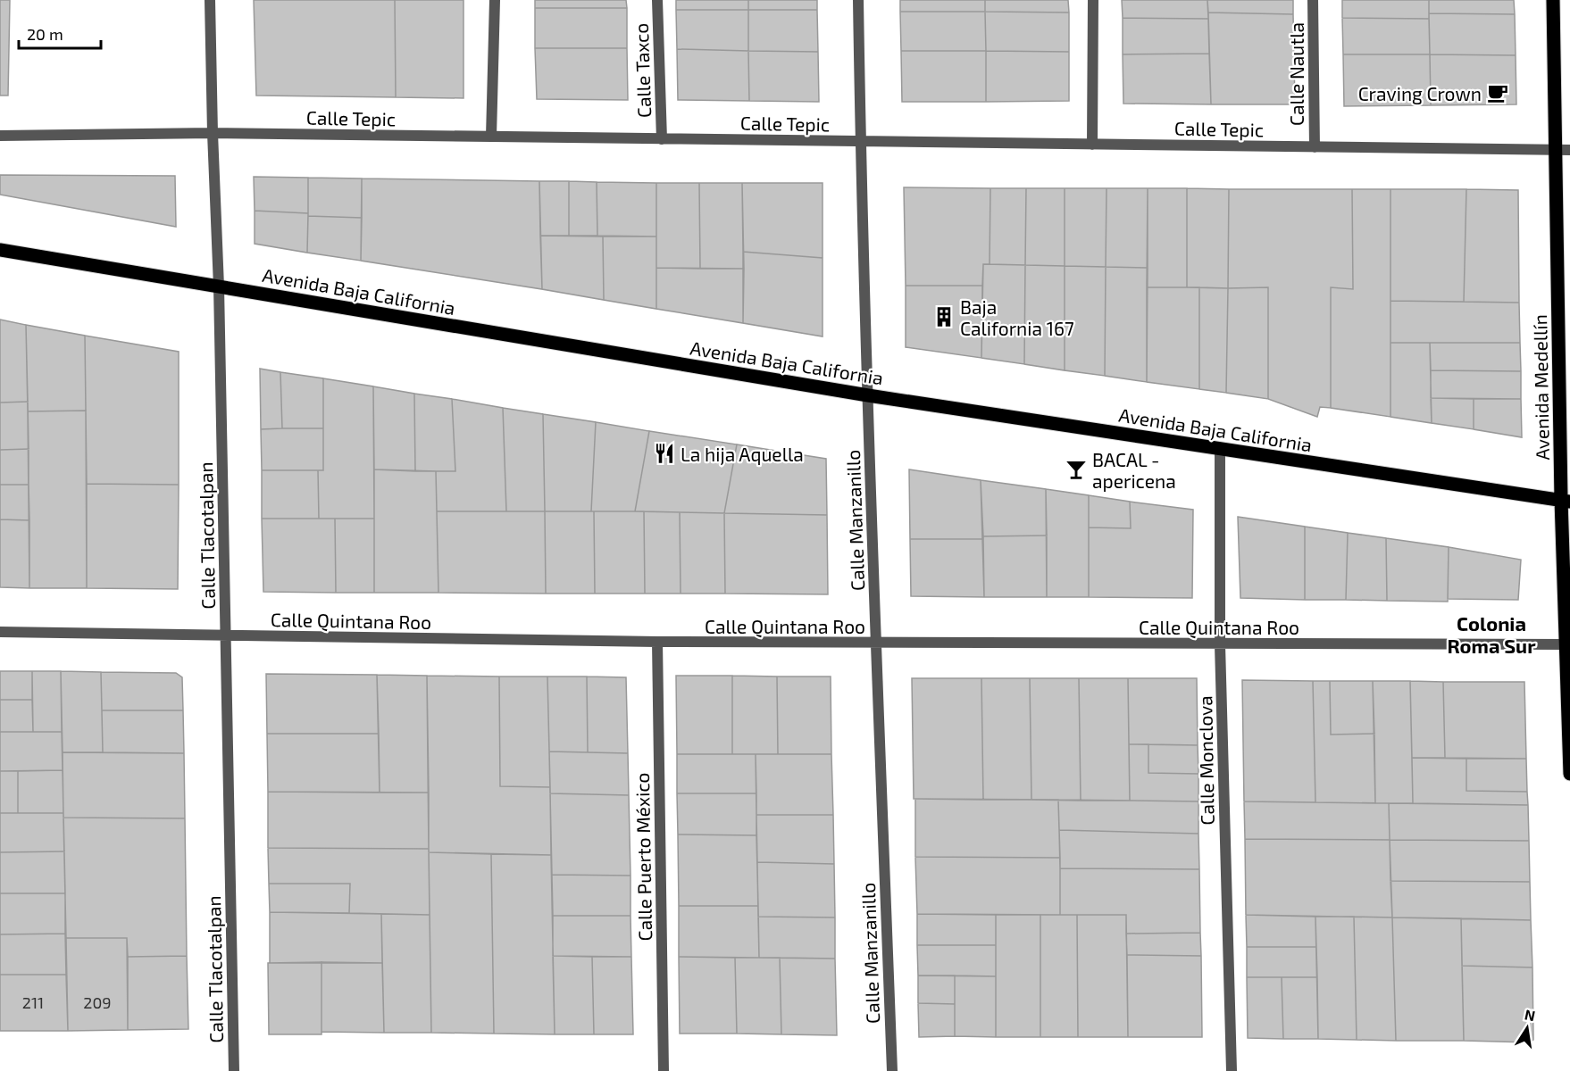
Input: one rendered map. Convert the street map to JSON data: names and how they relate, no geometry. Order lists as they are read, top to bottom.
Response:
{
  "streets": {
    "main road": ["Avenida Baja California", "Avenida Medellín"],
    "street": [
      "Calle Taxco",
      "Calle Nautla",
      "Calle Tepic",
      "Calle Manzanillo",
      "Calle Tlacotalpan",
      "Calle Quintana Roo",
      "Calle Monclova",
      "Calle Puerto México"
    ]
  },
  "crossings": [
    ["Calle Taxco", "Calle Tepic"],
    ["Calle Nautla", "Calle Tepic"],
    ["Calle Tepic", "Avenida Medellín"],
    ["Calle Tepic", "Calle Manzanillo"],
    ["Calle Tepic", "Calle Tlacotalpan"],
    ["Avenida Baja California", "Avenida Medellín"],
    ["Avenida Baja California", "Calle Manzanillo"],
    ["Avenida Baja California", "Calle Tlacotalpan"],
    ["Avenida Baja California", "Calle Monclova"],
    ["Avenida Medellín", "Calle Quintana Roo"],
    ["Calle Manzanillo", "Calle Quintana Roo"],
    ["Calle Tlacotalpan", "Calle Quintana Roo"],
    ["Calle Quintana Roo", "Calle Monclova"],
    ["Calle Quintana Roo", "Calle Puerto México"]
  ],
  "districts": ["Colonia Roma Sur"],
  "places": {
    "cafe": ["Craving Crown"],
    "building": ["Baja California 167"],
    "restaurant": ["La hija Aquella"],
    "bar": ["BACAL - apericena"]
  },
  "house_numbers": ["211", "209"],
  "scale_bar": "20 m",
  "north": "top"
}
